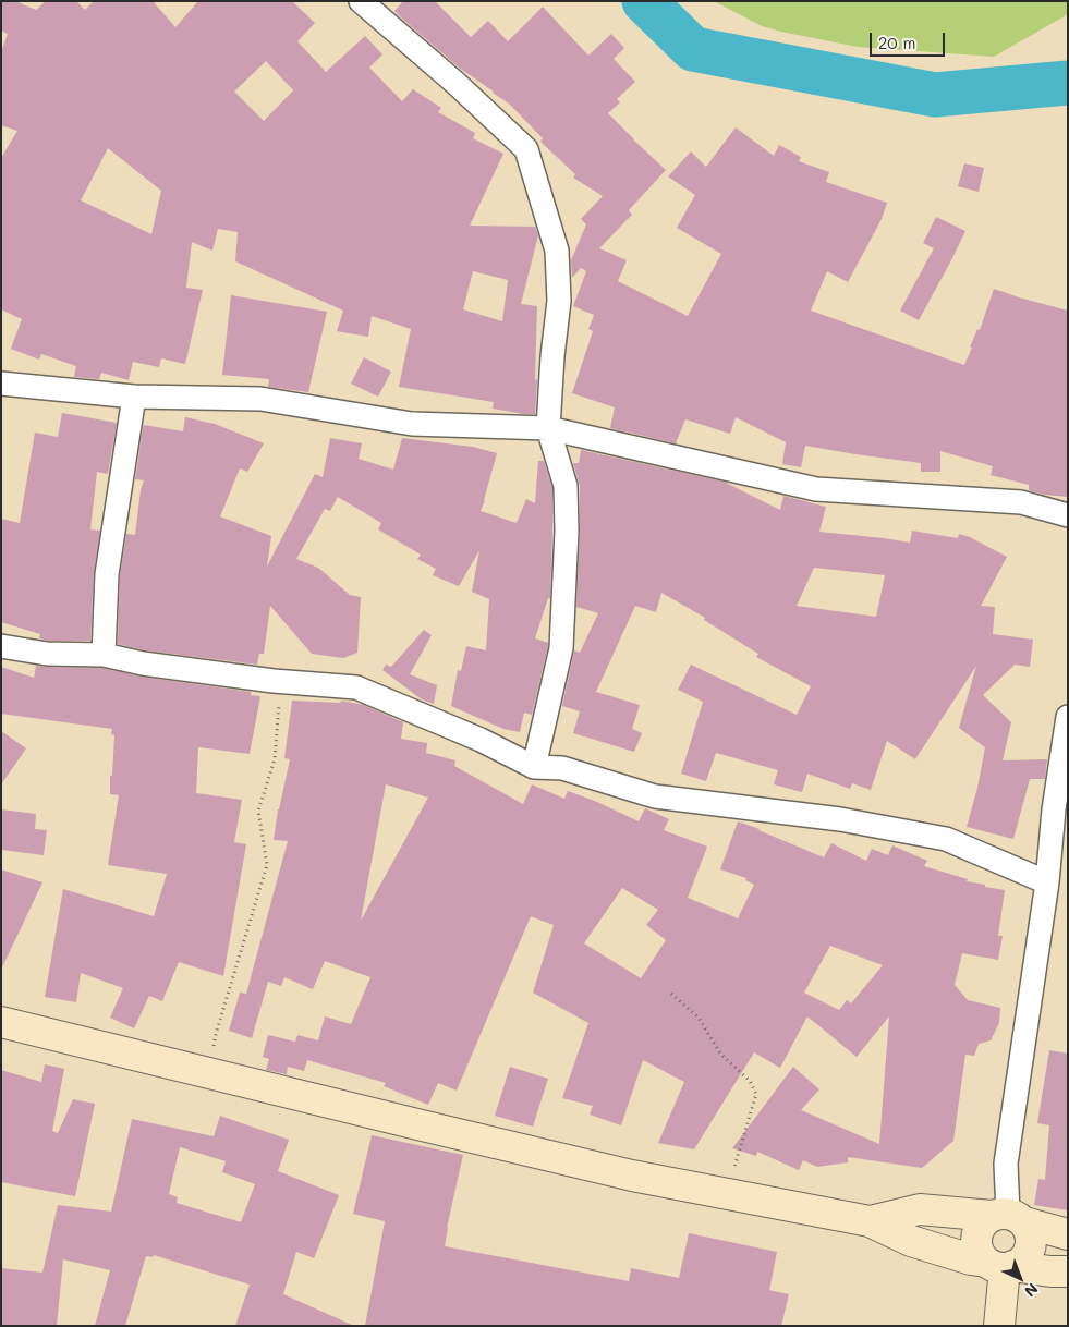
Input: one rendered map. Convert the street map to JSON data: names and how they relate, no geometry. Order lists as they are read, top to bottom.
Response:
{
  "scale_bar": "20 m",
  "north": "bottom right"
}
